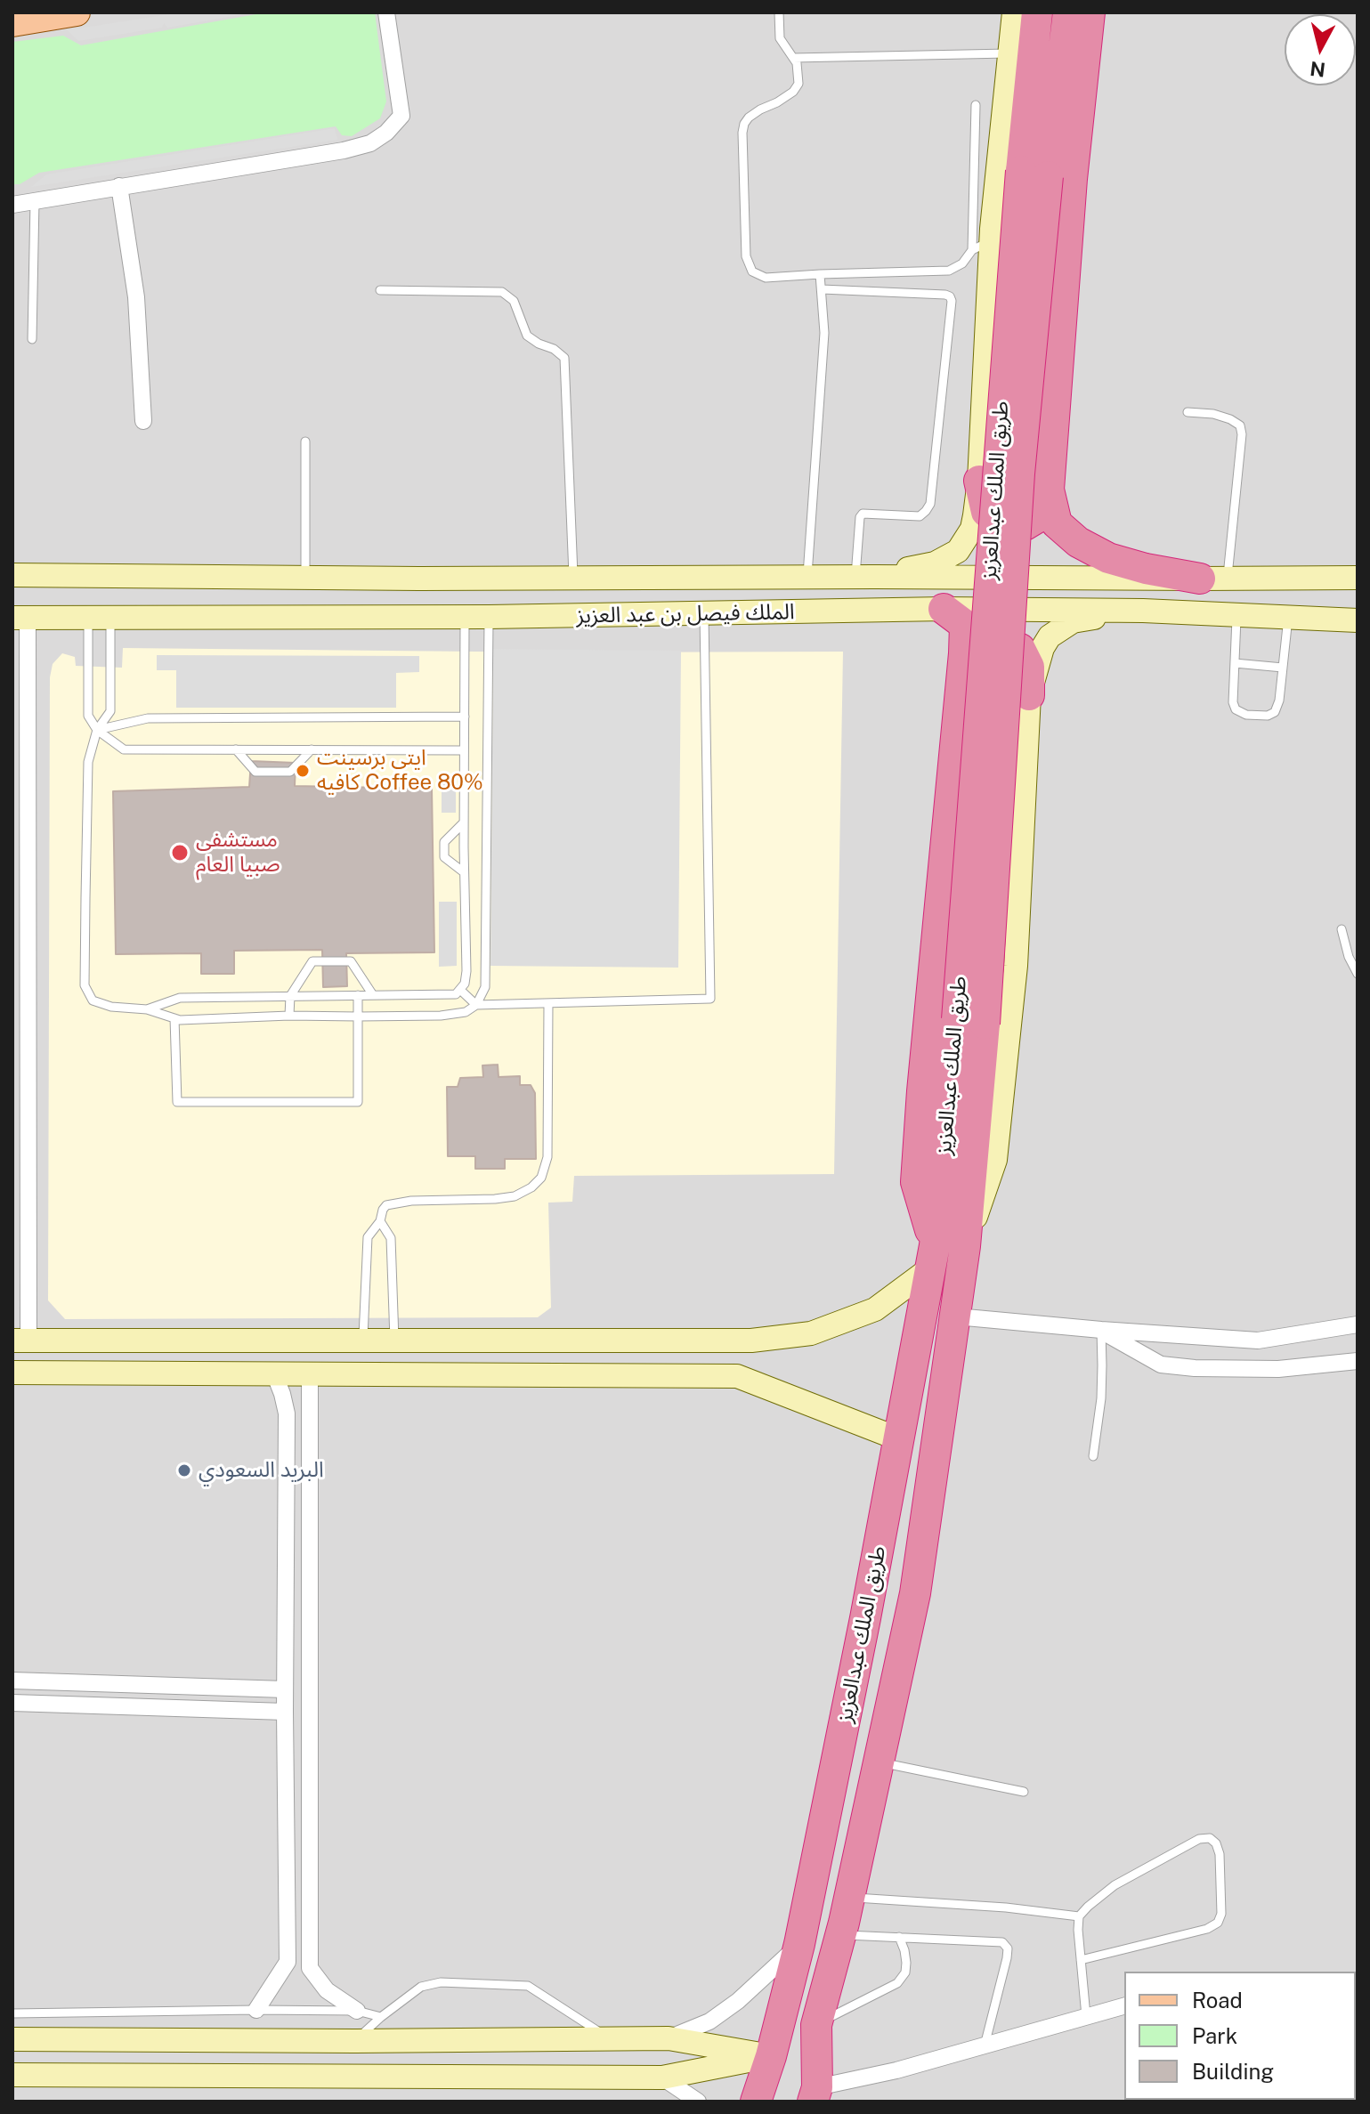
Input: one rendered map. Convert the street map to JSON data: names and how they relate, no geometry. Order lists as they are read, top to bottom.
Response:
{
  "streets": {
    "highway": ["طريق الملك عبدالعزيز"],
    "street": ["الملك فيصل بن عبد العزيز"]
  },
  "places": ["ايتي برسينت كافيه Coffee 80%", "مستشفى صبيا العام", "البريد السعودي"],
  "legend": ["Road", "Park", "Building"],
  "north": "bottom"
}
